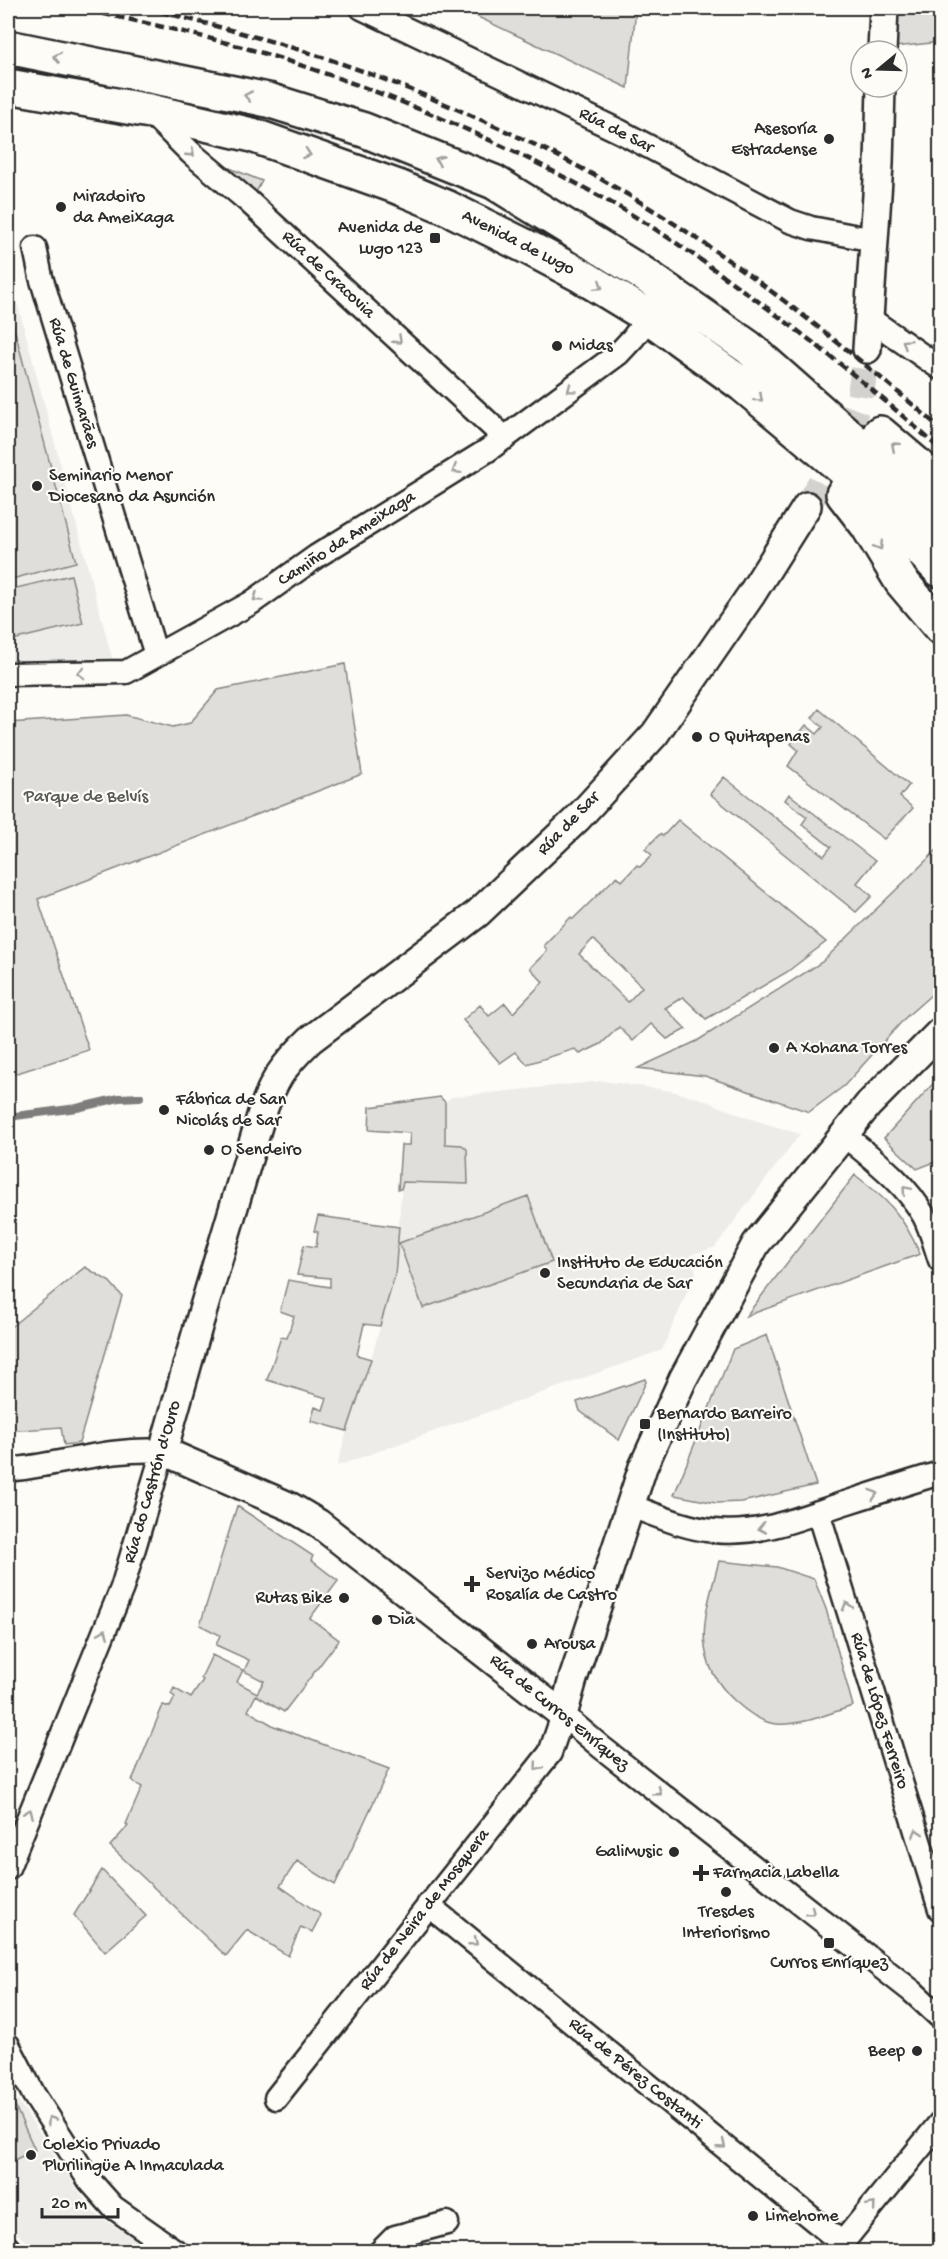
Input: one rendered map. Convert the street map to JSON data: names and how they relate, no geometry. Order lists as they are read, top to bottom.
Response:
{
  "streets": {
    "highway": ["Avenida de Lugo"],
    "street": [
      "Rúa de Sar",
      "Rúa de Cracovia",
      "Rúa de Guimarães",
      "Camiño da Ameixaga",
      "Rúa do Castrón d'Ouro",
      "Rúa de López Ferreiro",
      "Rúa de Curros Enríquez",
      "Rúa de Neira de Mosquera",
      "Rúa de Pérez Costanti"
    ]
  },
  "crossings": [
    ["Rúa de Sar", "Rúa do Castrón d'Ouro"],
    ["Avenida de Lugo", "Rúa de Cracovia"],
    ["Avenida de Lugo", "Camiño da Ameixaga"],
    ["Rúa de Cracovia", "Camiño da Ameixaga"],
    ["Rúa de Guimarães", "Camiño da Ameixaga"],
    ["Rúa do Castrón d'Ouro", "Rúa de Curros Enríquez"],
    ["Rúa de Curros Enríquez", "Rúa de Neira de Mosquera"],
    ["Rúa de Neira de Mosquera", "Rúa de Pérez Costanti"]
  ],
  "one_way": [
    "Rúa de Cracovia",
    "Camiño da Ameixaga",
    "Rúa do Castrón d'Ouro",
    "Rúa de López Ferreiro",
    "Rúa de Curros Enríquez",
    "Rúa de Neira de Mosquera",
    "Rúa de Pérez Costanti"
  ],
  "parks": ["Parque de Belvís"],
  "places": {
    "other": [
      "Asesoría Estradense",
      "Miradoiro da Ameixaga",
      "Midas",
      "Seminario Menor Diocesano da Asunción",
      "O Quitapenas",
      "A Xohana Torres",
      "Fábrica de San Nicolás de Sar",
      "O Sendeiro",
      "Instituto de Educación Secundaria de Sar",
      "Rutas Bike",
      "Dia",
      "Arousa",
      "GaliMusic",
      "Tresdes Interiorismo",
      "Beep",
      "Colexio Privado Plurilingüe A Inmaculada",
      "Limehome"
    ],
    "transit": ["Avenida de Lugo 123", "Bernardo Barreiro (Instituto)", "Curros Enríquez"],
    "health": ["Servizo Médico Rosalía de Castro", "Farmacia Labella"]
  },
  "scale_bar": "20 m",
  "north": "left"
}
